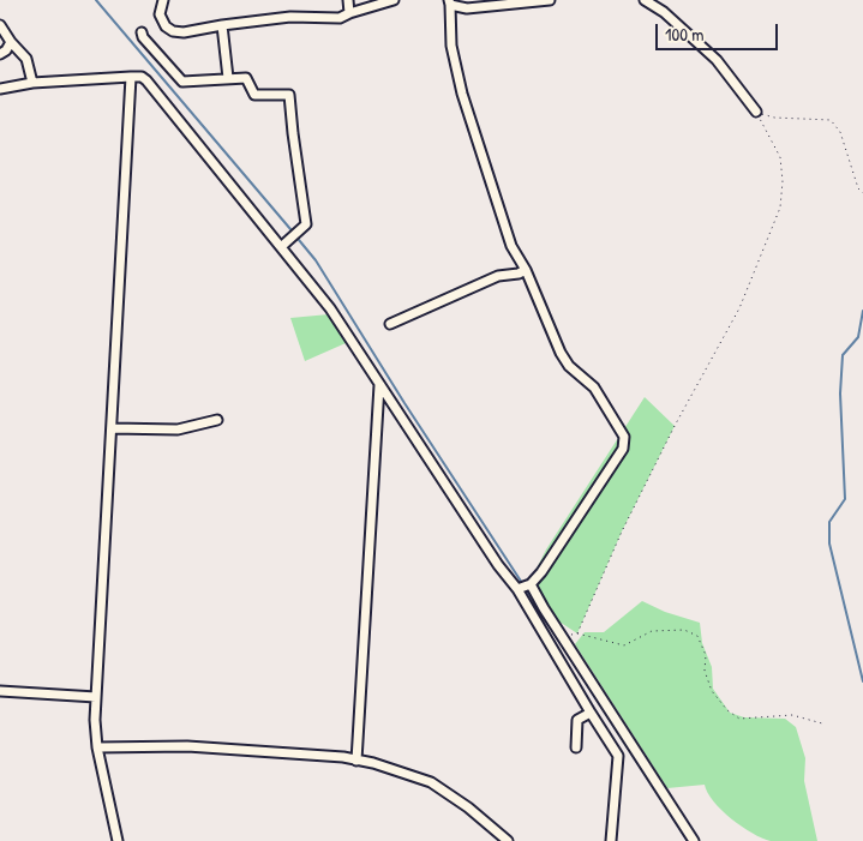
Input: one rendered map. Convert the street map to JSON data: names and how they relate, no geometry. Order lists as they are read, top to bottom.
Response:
{
  "scale_bar": "100 m"
}
